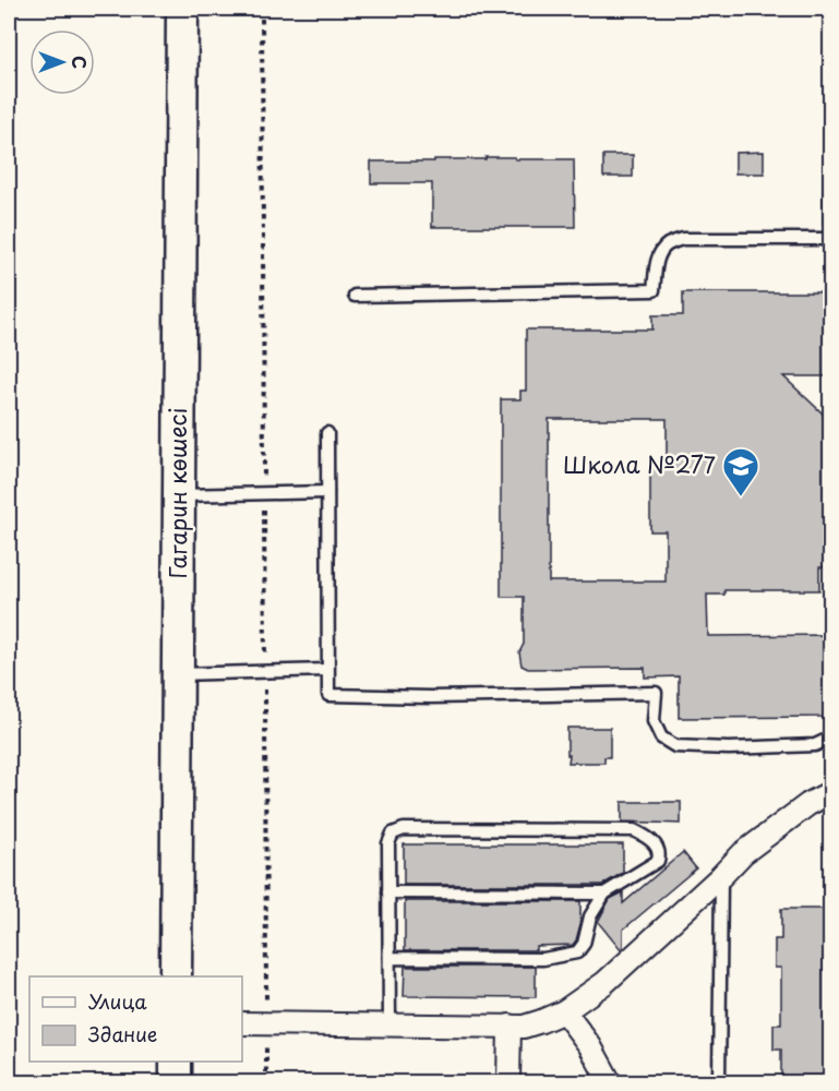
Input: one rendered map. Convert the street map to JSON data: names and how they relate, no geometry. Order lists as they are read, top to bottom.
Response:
{
  "streets": {
    "street": ["Гагарин көшесі"]
  },
  "places": {
    "school or university": ["Школа №277"]
  },
  "legend": ["Улица", "Здание"],
  "north": "right"
}
